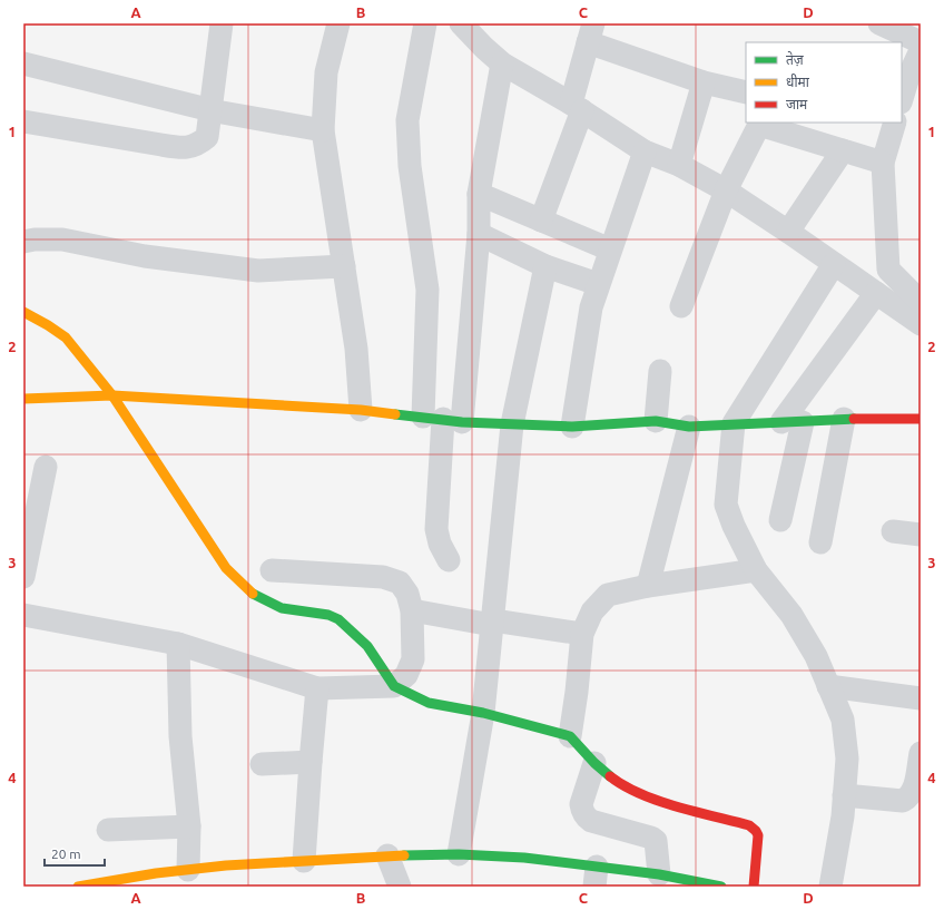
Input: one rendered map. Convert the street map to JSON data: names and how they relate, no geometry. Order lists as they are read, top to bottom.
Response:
{
  "legend": ["तेज़", "धीमा", "जाम"],
  "scale_bar": "20 m",
  "grid": {
    "columns": [
      "A",
      "B",
      "C",
      "D"
    ],
    "rows": [
      "1",
      "2",
      "3",
      "4"
    ]
  }
}
